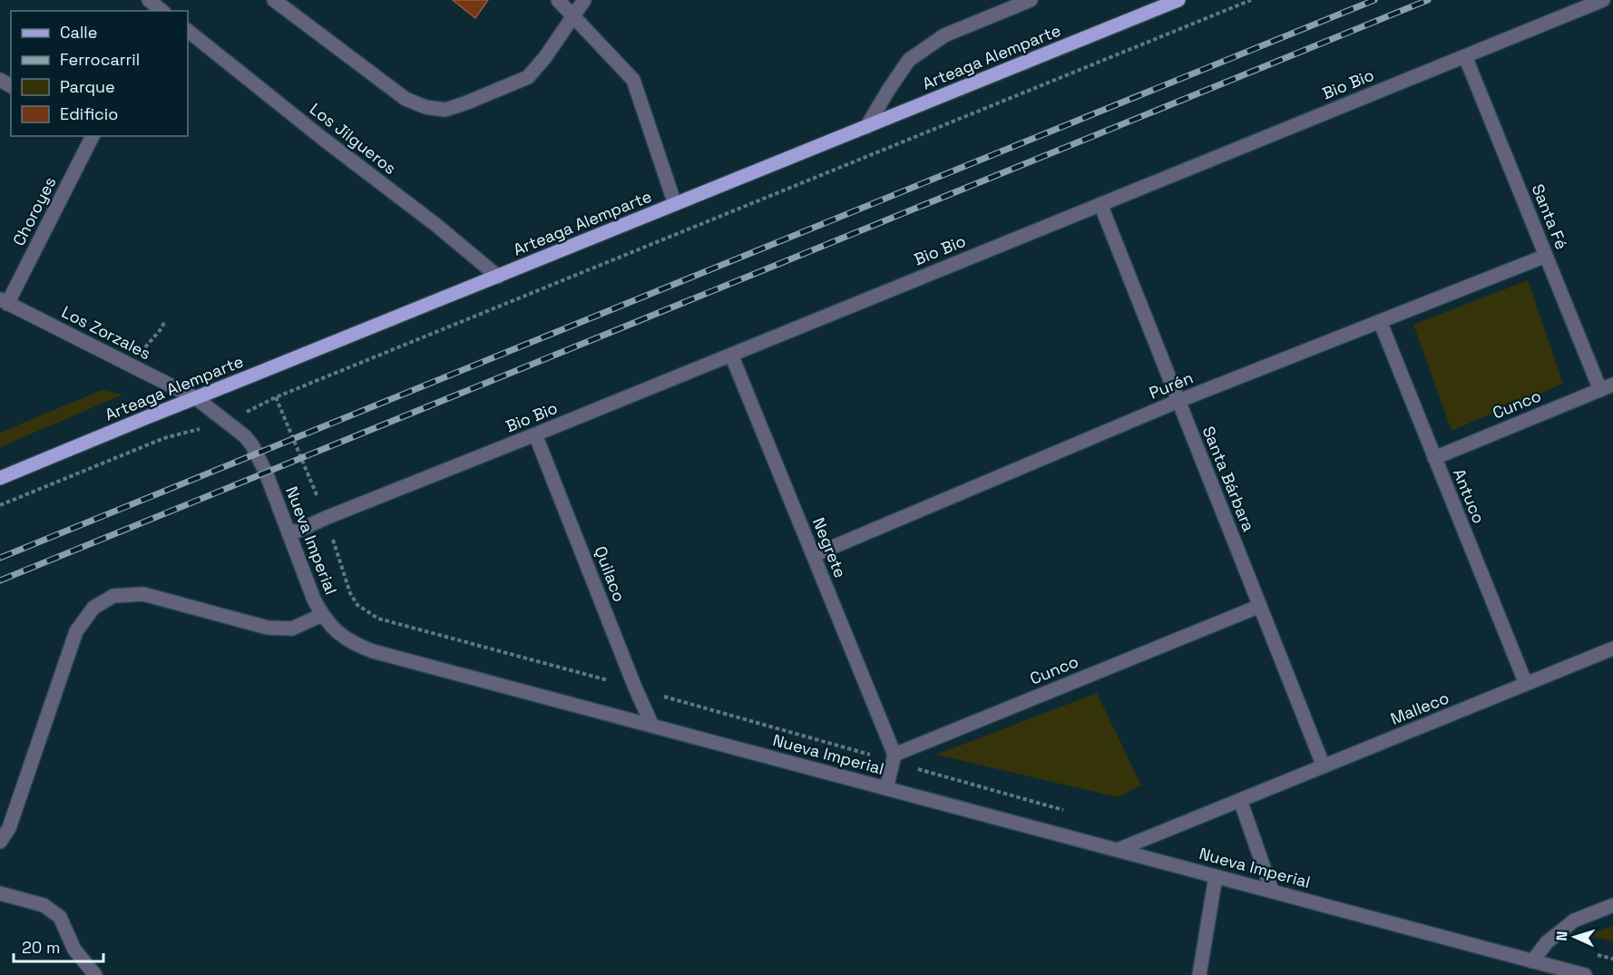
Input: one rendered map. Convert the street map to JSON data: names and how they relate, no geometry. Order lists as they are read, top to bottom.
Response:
{
  "streets": {
    "main road": ["Arteaga Alemparte"],
    "street": [
      "Bio Bio",
      "Los Jilgueros",
      "Choroyes",
      "Santa Fé",
      "Los Zorzales",
      "Purén",
      "Cunco",
      "Santa Bárbara",
      "Antuco",
      "Nueva Imperial",
      "Negrete",
      "Quilaco",
      "Malleco"
    ]
  },
  "crossings": [
    ["Arteaga Alemparte", "Los Jilgueros"],
    ["Arteaga Alemparte", "Los Zorzales"],
    ["Arteaga Alemparte", "Nueva Imperial"],
    ["Bio Bio", "Santa Fé"],
    ["Bio Bio", "Santa Bárbara"],
    ["Bio Bio", "Nueva Imperial"],
    ["Bio Bio", "Negrete"],
    ["Bio Bio", "Quilaco"],
    ["Choroyes", "Los Zorzales"],
    ["Santa Fé", "Purén"],
    ["Santa Fé", "Cunco"],
    ["Los Zorzales", "Nueva Imperial"],
    ["Purén", "Santa Bárbara"],
    ["Purén", "Antuco"],
    ["Purén", "Negrete"],
    ["Cunco", "Santa Bárbara"],
    ["Cunco", "Antuco"],
    ["Cunco", "Negrete"],
    ["Santa Bárbara", "Malleco"],
    ["Antuco", "Malleco"],
    ["Nueva Imperial", "Quilaco"],
    ["Nueva Imperial", "Malleco"]
  ],
  "legend": [
    "Calle",
    "Ferrocarril",
    "Parque",
    "Edificio"
  ],
  "scale_bar": "20 m",
  "north": "left"
}
